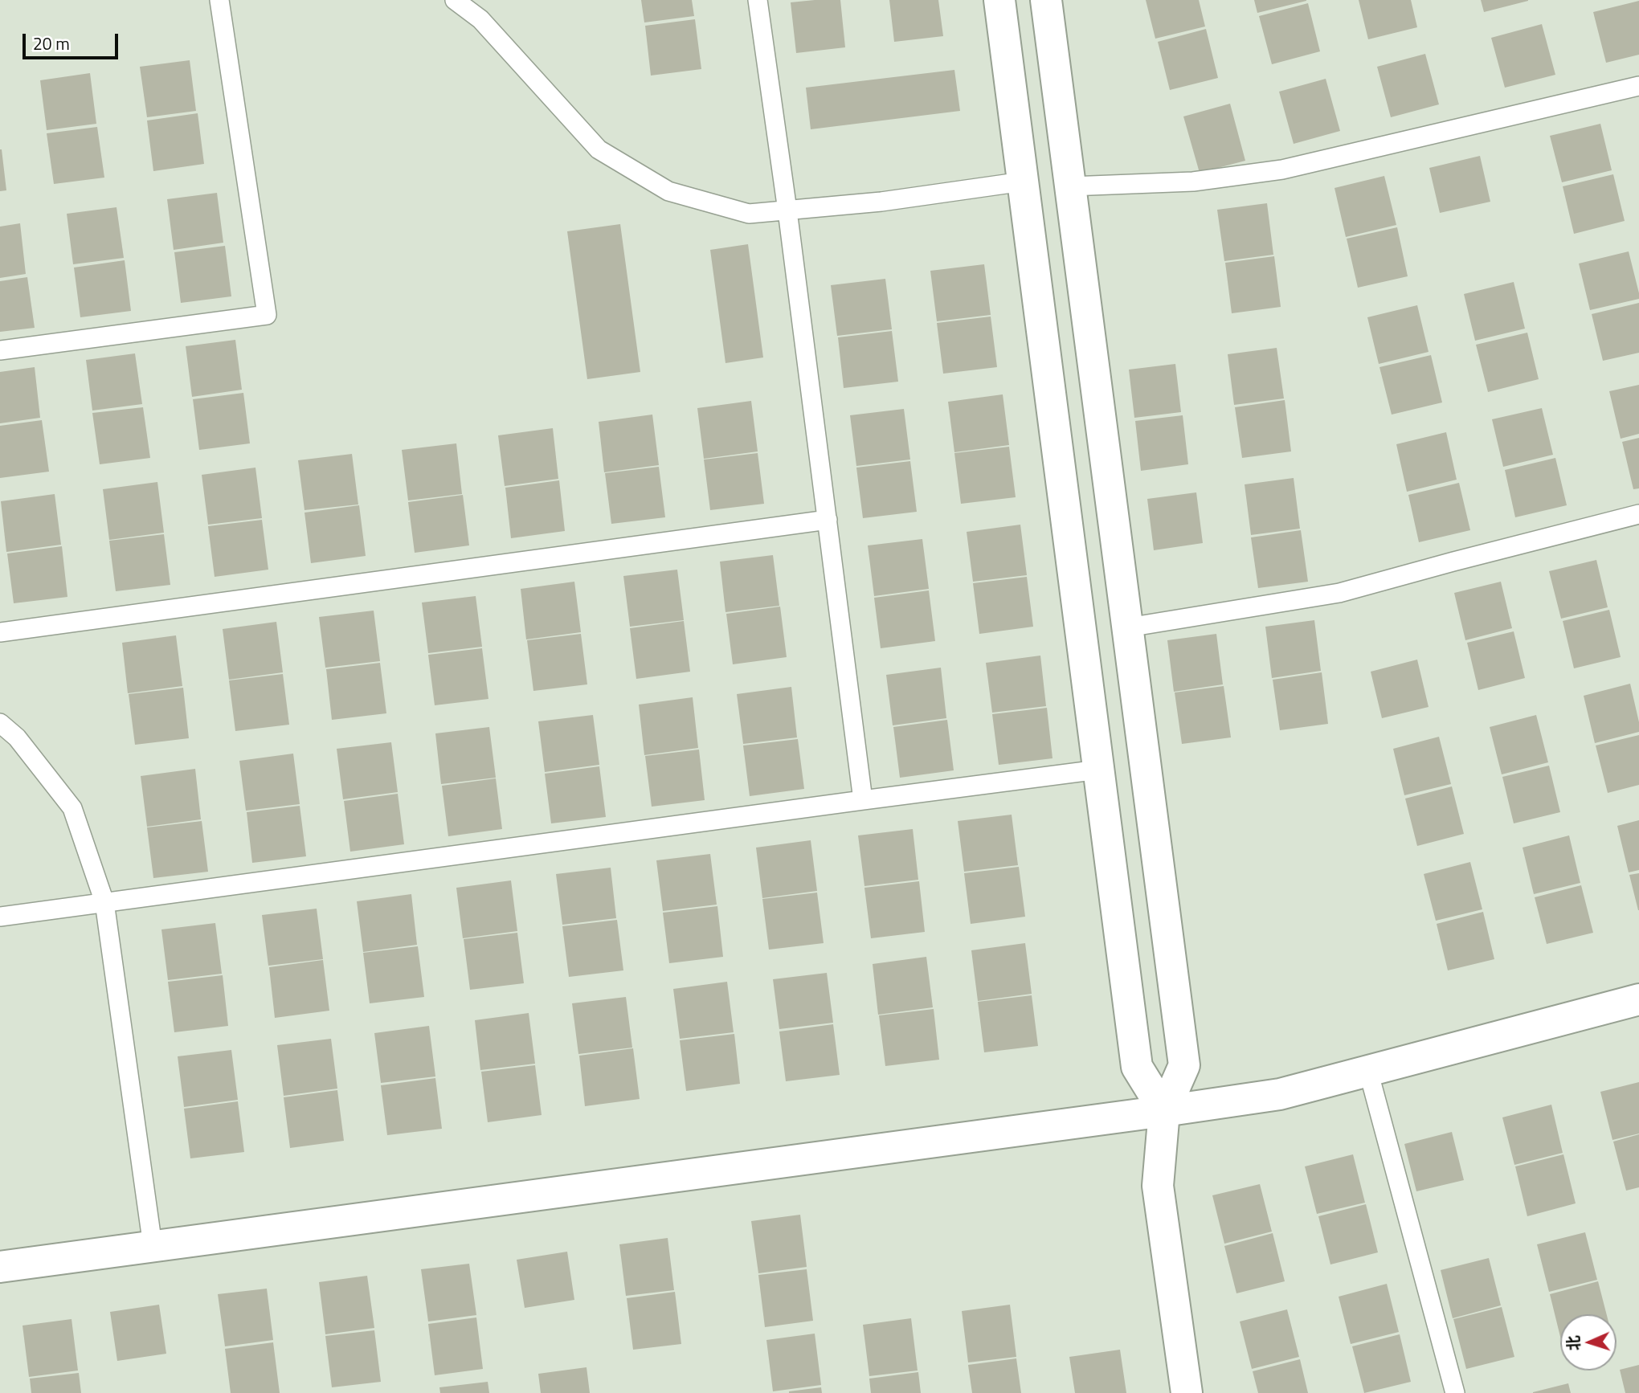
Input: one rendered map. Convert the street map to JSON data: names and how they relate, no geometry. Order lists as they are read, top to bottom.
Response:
{
  "scale_bar": "20 m",
  "north": "left"
}
